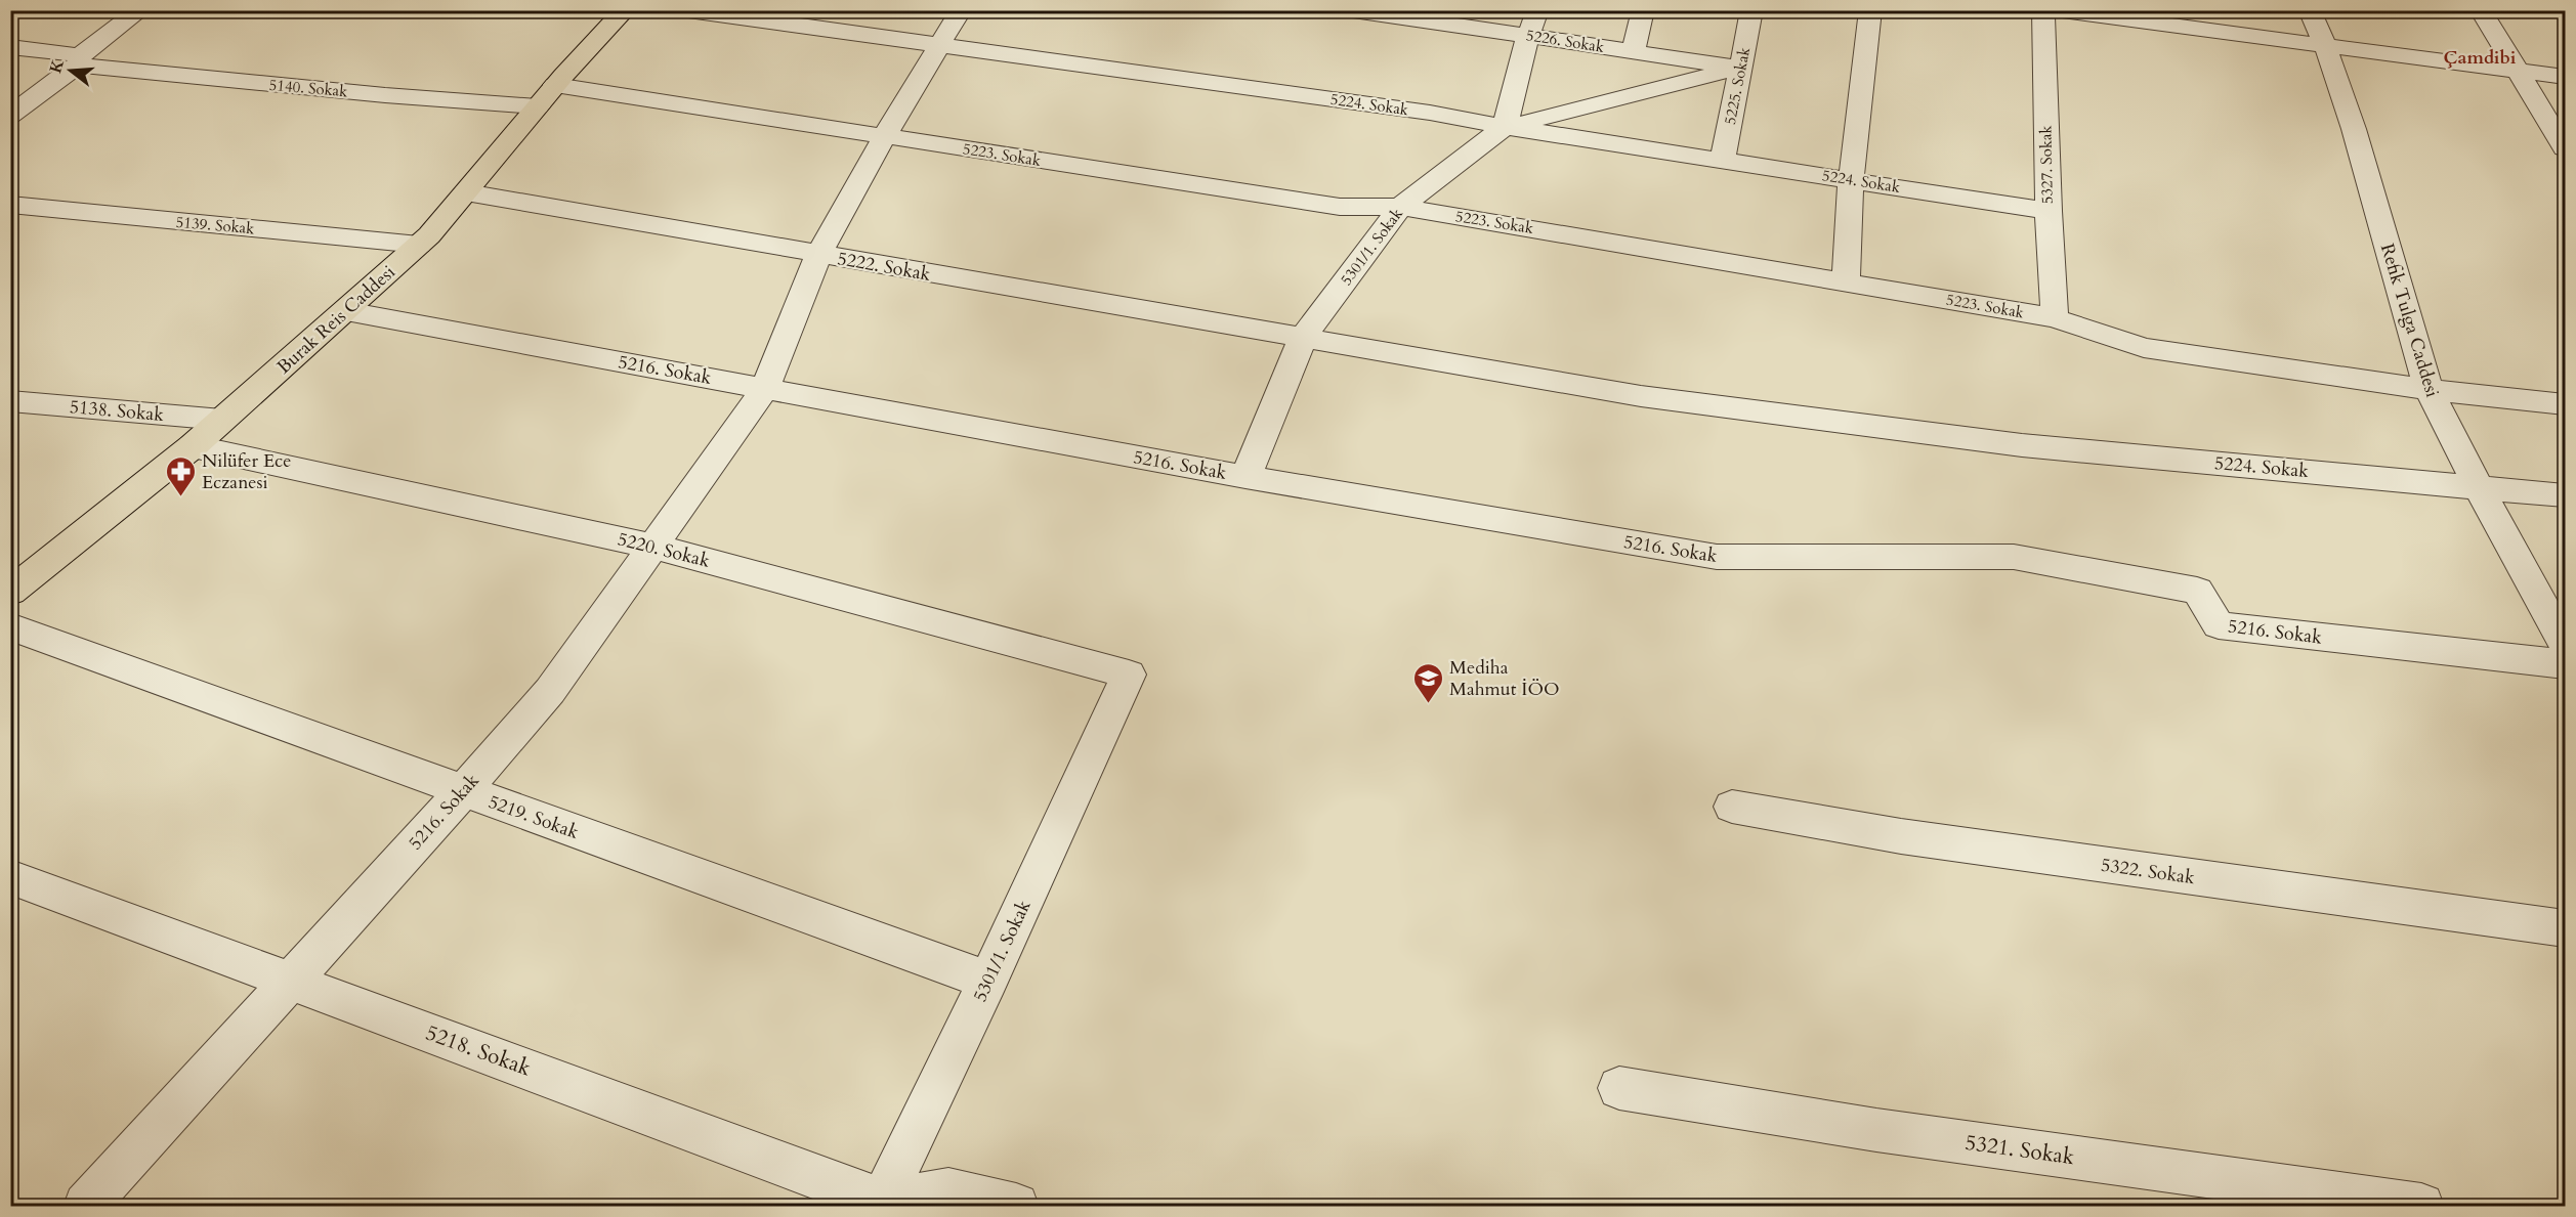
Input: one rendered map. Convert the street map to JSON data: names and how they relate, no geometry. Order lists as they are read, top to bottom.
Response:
{
  "streets": {
    "main road": ["Burak Reis Caddesi"],
    "street": [
      "5226. Sokak",
      "5225. Sokak",
      "5140. Sokak",
      "5224. Sokak",
      "5223. Sokak",
      "5327. Sokak",
      "5139. Sokak",
      "5301/1. Sokak",
      "5222. Sokak",
      "Refik Tulga Caddesi",
      "5216. Sokak",
      "5138. Sokak",
      "5220. Sokak",
      "5219. Sokak",
      "5322. Sokak",
      "5218. Sokak",
      "5321. Sokak"
    ]
  },
  "crossings": [
    ["5226. Sokak", "5225. Sokak"],
    ["5225. Sokak", "5224. Sokak"],
    ["5140. Sokak", "Burak Reis Caddesi"],
    ["5224. Sokak", "5327. Sokak"],
    ["5224. Sokak", "5301/1. Sokak"],
    ["5224. Sokak", "5222. Sokak"],
    ["5224. Sokak", "Refik Tulga Caddesi"],
    ["5224. Sokak", "5216. Sokak"],
    ["5223. Sokak", "5327. Sokak"],
    ["5223. Sokak", "5301/1. Sokak"],
    ["5223. Sokak", "Burak Reis Caddesi"],
    ["5223. Sokak", "Refik Tulga Caddesi"],
    ["5223. Sokak", "5216. Sokak"],
    ["5139. Sokak", "Burak Reis Caddesi"],
    ["5301/1. Sokak", "5222. Sokak"],
    ["5301/1. Sokak", "5216. Sokak"],
    ["5301/1. Sokak", "5220. Sokak"],
    ["5301/1. Sokak", "5219. Sokak"],
    ["5301/1. Sokak", "5218. Sokak"],
    ["5222. Sokak", "Burak Reis Caddesi"],
    ["5222. Sokak", "5216. Sokak"],
    ["Burak Reis Caddesi", "5216. Sokak"],
    ["Burak Reis Caddesi", "5138. Sokak"],
    ["Burak Reis Caddesi", "5220. Sokak"],
    ["5216. Sokak", "5220. Sokak"],
    ["5216. Sokak", "5219. Sokak"],
    ["5216. Sokak", "5218. Sokak"]
  ],
  "districts": ["Çamdibi"],
  "places": {
    "pharmacy": ["Nilüfer Ece Eczanesi"],
    "school or university": ["Mediha Mahmut İÖO"]
  },
  "north": "left"
}
